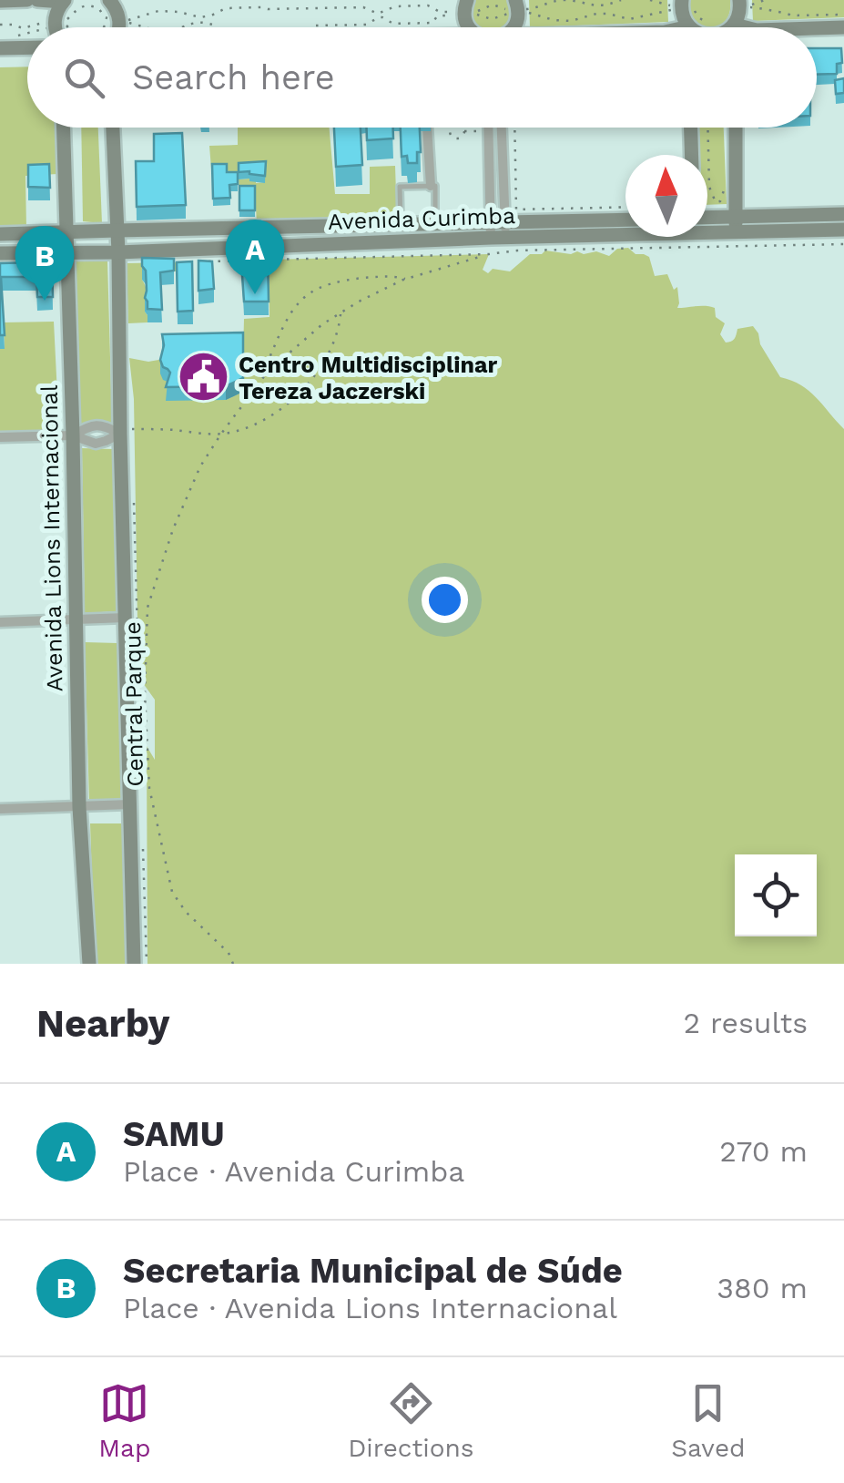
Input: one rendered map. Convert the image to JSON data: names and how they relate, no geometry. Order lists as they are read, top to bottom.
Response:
{
  "streets": {
    "street": ["Avenida Curimba", "Avenida Lions Internacional"],
    "path": ["Central Parque"]
  },
  "crossings": [
    ["Avenida Curimba", "Avenida Lions Internacional"],
    ["Avenida Curimba", "Central Parque"]
  ],
  "places": {
    "public building": ["Centro Multidisciplinar Tereza Jaczerski"]
  },
  "north": "top",
  "page": {
    "search": "Search here",
    "pins": ["A", "B"],
    "heading": ["Nearby", "2 results"],
    "list": [
      {
        "mark": "A",
        "name": "SAMU",
        "note": "Place · Avenida Curimba",
        "value": "270 m"
      },
      {
        "mark": "B",
        "name": "Secretaria Municipal de Súde",
        "note": "Place · Avenida Lions Internacional",
        "value": "380 m"
      }
    ],
    "nav": ["Map", "Directions", "Saved"]
  }
}
